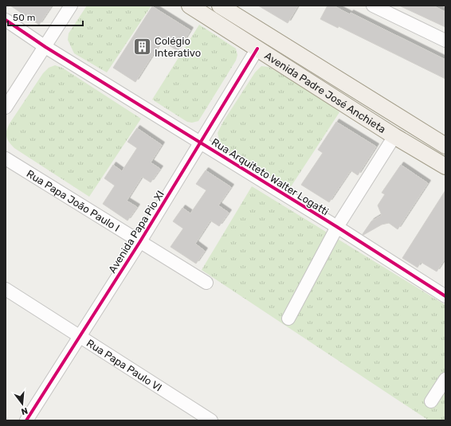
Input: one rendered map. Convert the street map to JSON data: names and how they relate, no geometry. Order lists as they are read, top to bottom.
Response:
{
  "streets": {
    "main road": ["Avenida Padre José Anchieta"],
    "street": [
      "Rua Arquiteto Walter Logatti",
      "Rua Papa João Paulo I",
      "Avenida Papa Pio XI",
      "Rua Papa Paulo VI"
    ]
  },
  "crossings": [
    ["Avenida Padre José Anchieta", "Avenida Papa Pio XI"],
    ["Rua Arquiteto Walter Logatti", "Avenida Papa Pio XI"],
    ["Rua Papa João Paulo I", "Avenida Papa Pio XI"],
    ["Avenida Papa Pio XI", "Rua Papa Paulo VI"]
  ],
  "places": {
    "building": ["Colégio Interativo"]
  },
  "scale_bar": "50 m",
  "north": "bottom"
}
